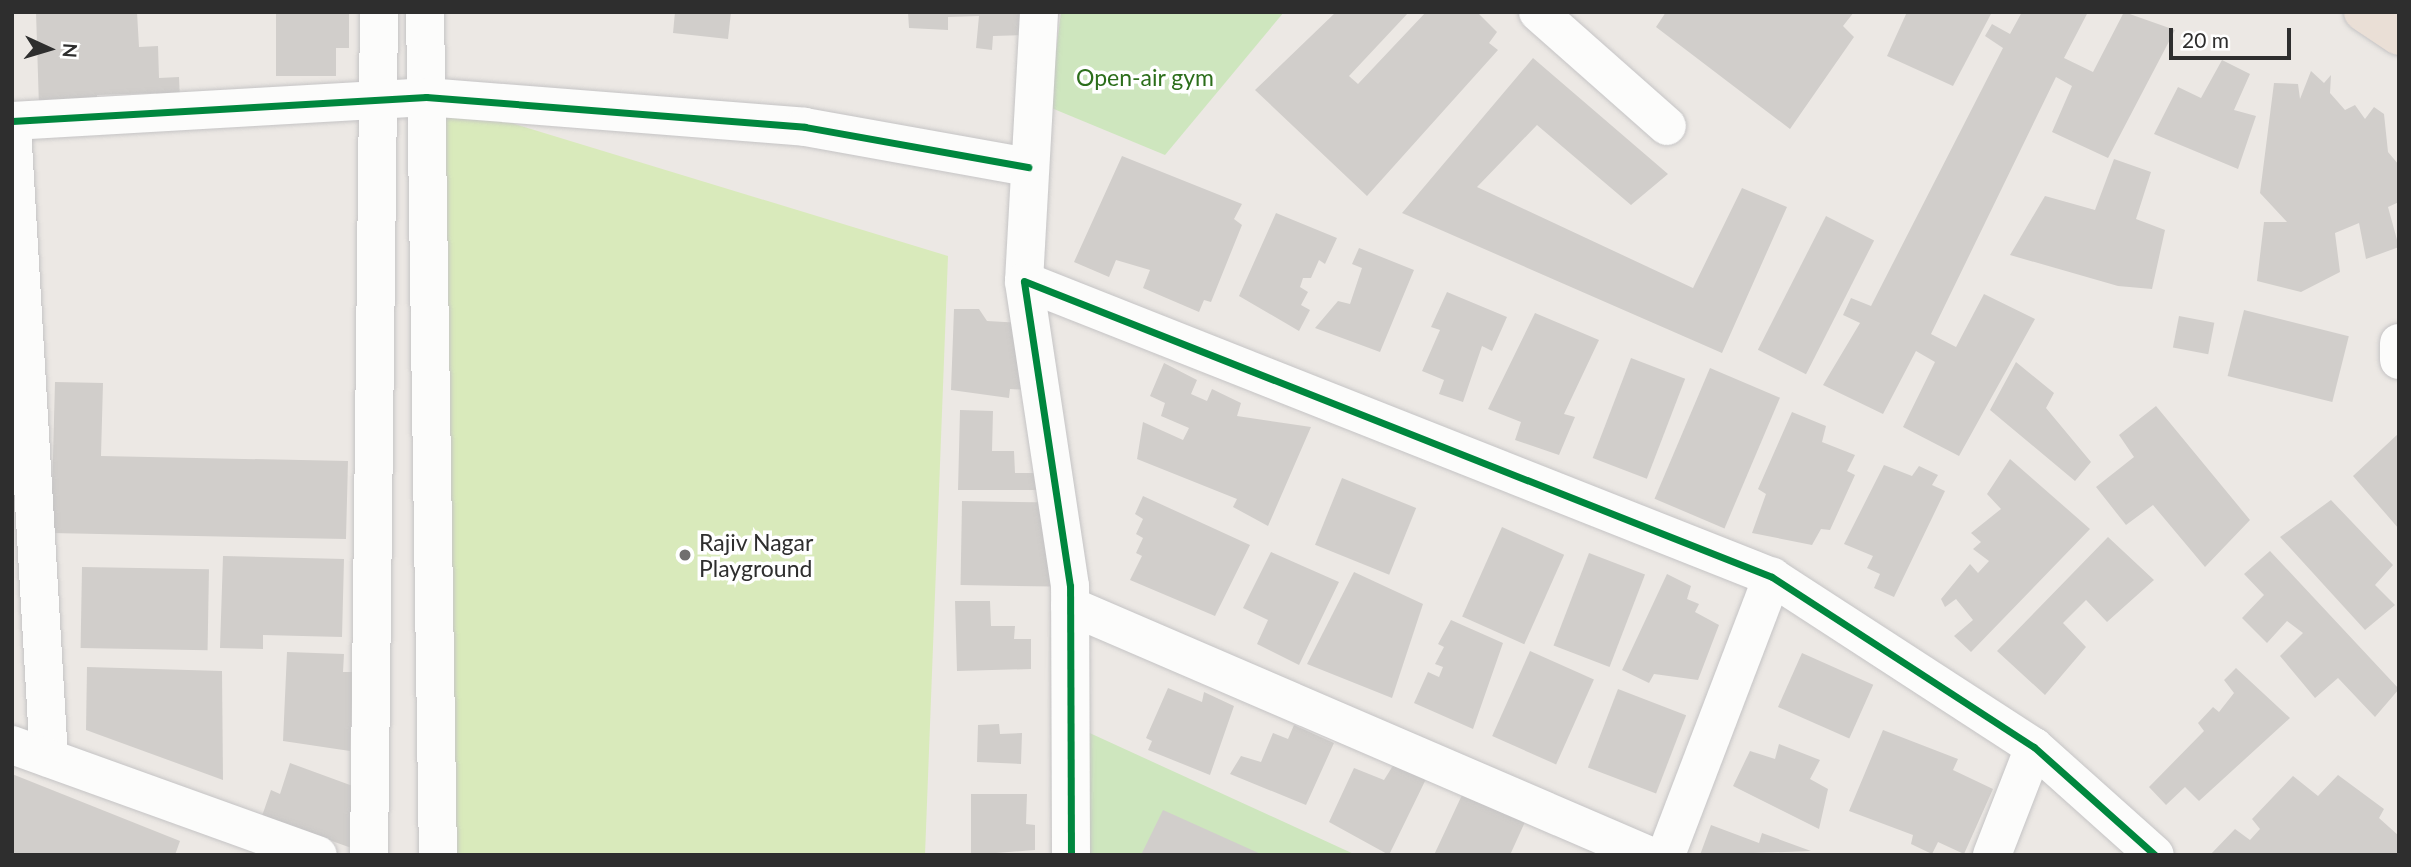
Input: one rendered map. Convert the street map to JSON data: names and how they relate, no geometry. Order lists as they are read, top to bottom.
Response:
{
  "parks": ["Open-air gym"],
  "places": ["Rajiv Nagar Playground"],
  "scale_bar": "20 m",
  "north": "right"
}
